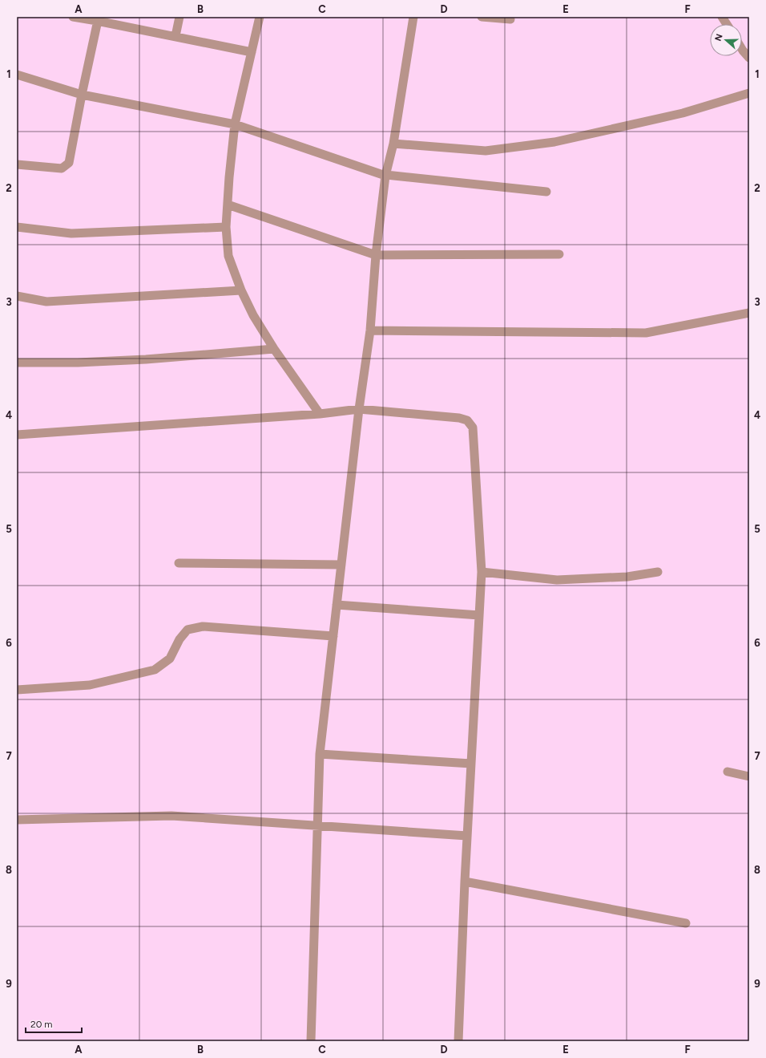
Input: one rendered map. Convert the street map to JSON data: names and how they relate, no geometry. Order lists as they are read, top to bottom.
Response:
{
  "scale_bar": "20 m",
  "north": "left",
  "grid": {
    "columns": [
      "A",
      "B",
      "C",
      "D",
      "E",
      "F"
    ],
    "rows": [
      "1",
      "2",
      "3",
      "4",
      "5",
      "6",
      "7",
      "8",
      "9"
    ]
  }
}
